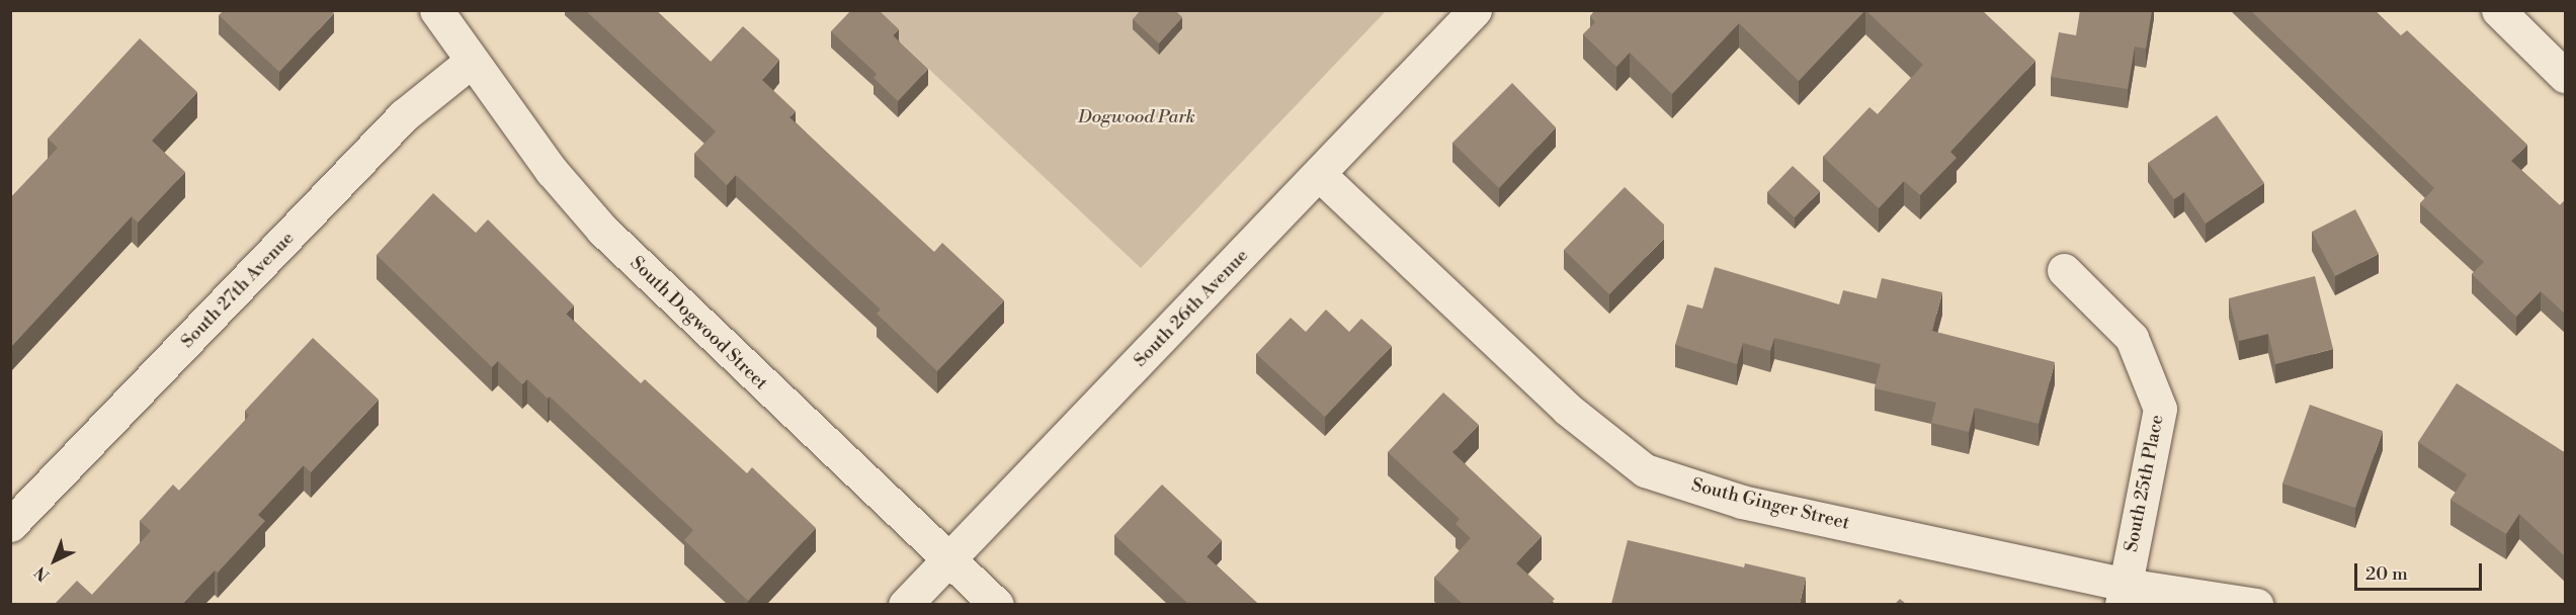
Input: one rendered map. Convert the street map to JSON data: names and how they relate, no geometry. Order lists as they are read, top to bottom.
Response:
{
  "streets": {
    "street": [
      "South 27th Avenue",
      "South 26th Avenue",
      "South Dogwood Street",
      "South 25th Place",
      "South Ginger Street"
    ]
  },
  "crossings": [
    ["South 27th Avenue", "South Dogwood Street"],
    ["South 26th Avenue", "South Dogwood Street"],
    ["South 26th Avenue", "South Ginger Street"],
    ["South 25th Place", "South Ginger Street"]
  ],
  "parks": ["Dogwood Park"],
  "scale_bar": "20 m",
  "north": "bottom left"
}
